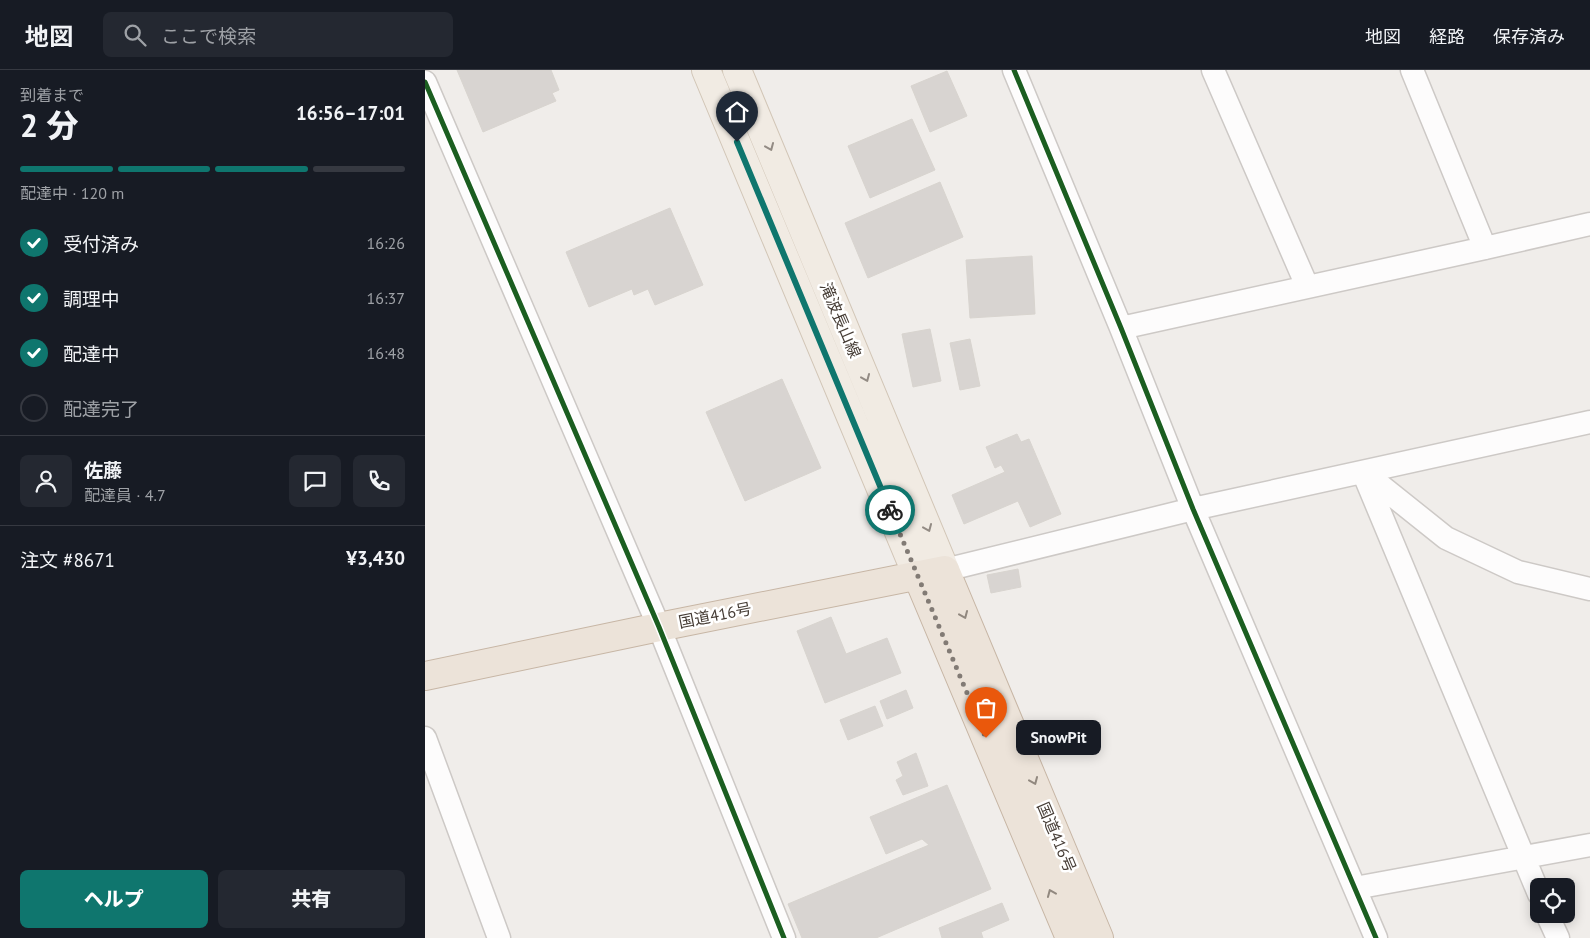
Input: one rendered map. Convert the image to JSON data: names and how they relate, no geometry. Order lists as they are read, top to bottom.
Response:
{
  "streets": {
    "highway": ["国道416号"],
    "main road": ["滝波長山線"]
  },
  "crossings": [
    ["滝波長山線", "国道416号"]
  ],
  "places": ["SnowPit"],
  "page": {
    "header": "地図",
    "search": "ここで検索",
    "nav": ["地図", "経路", "保存済み"],
    "heading": ["2 分", "到着まで", "16:56–17:01"],
    "panel": [
      "佐藤",
      "配達員 · 4.7",
      "注文 #8671",
      "¥3,430"
    ],
    "bar": "配達中 · 120 m",
    "list": [
      ["受付済み", "16:26"],
      ["調理中", "16:37"],
      ["配達中", "16:48"],
      "配達完了"
    ],
    "bubble": "SnowPit",
    "buttons": ["ヘルプ", "共有"]
  }
}
